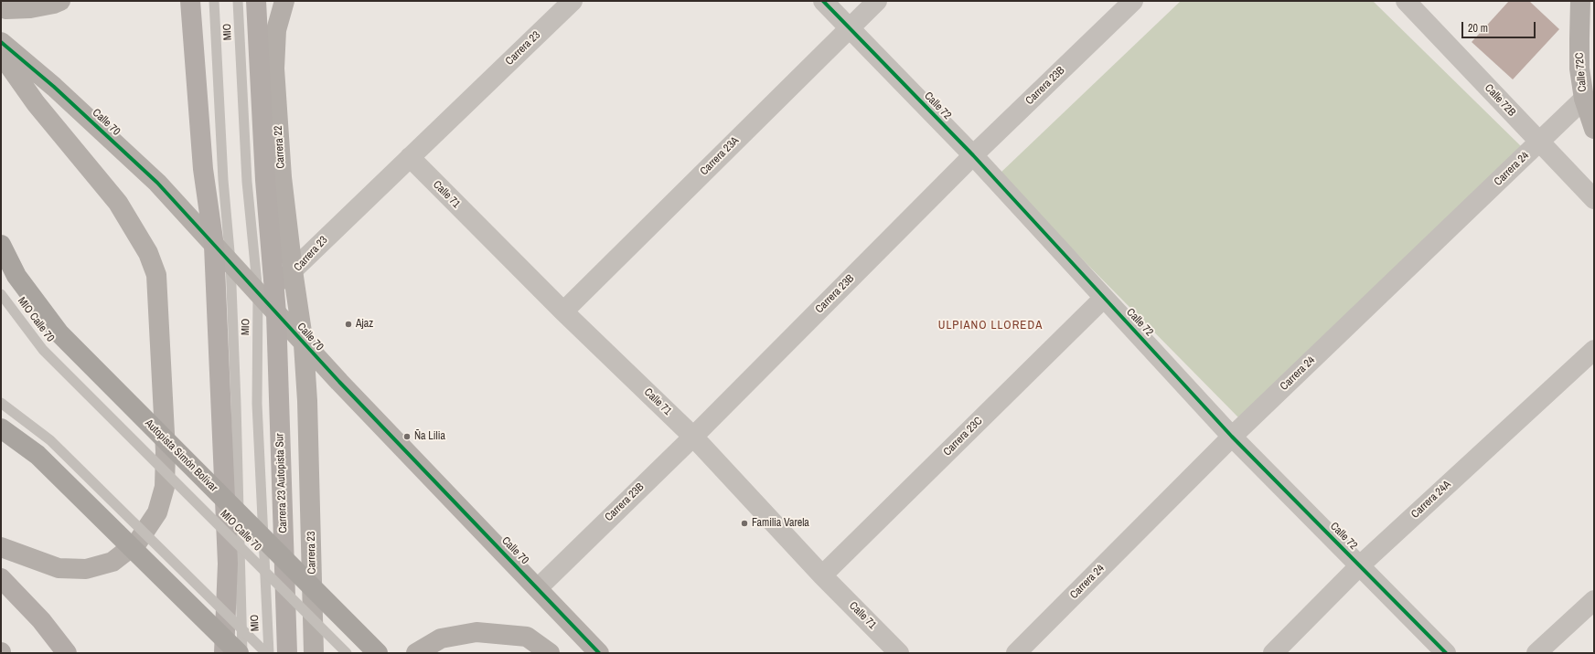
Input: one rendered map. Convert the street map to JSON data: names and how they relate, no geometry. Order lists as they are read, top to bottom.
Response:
{
  "streets": {
    "highway": ["Autopista Simón Bolívar"],
    "main road": ["Carrera 23 Autopista Sur"],
    "street": [
      "Carrera 23",
      "Calle 72C",
      "Carrera 23B",
      "Calle 72B",
      "Calle 72",
      "Calle 70",
      "Carrera 22",
      "Carrera 23A",
      "Carrera 24",
      "Calle 71",
      "Carrera 23C",
      "Carrera 24A"
    ],
    "lane": ["MIO", "MIO Calle 70"]
  },
  "crossings": [
    ["MIO", "Calle 70"],
    ["Carrera 23", "Calle 70"],
    ["Carrera 23", "Carrera 22"],
    ["Carrera 23", "Calle 71"],
    ["Calle 72C", "Carrera 24"],
    ["Carrera 23B", "Calle 72"],
    ["Carrera 23B", "Calle 70"],
    ["Carrera 23B", "Calle 71"],
    ["Calle 72B", "Carrera 24"],
    ["Calle 72", "Carrera 23A"],
    ["Calle 72", "Carrera 24"],
    ["Calle 72", "Carrera 23C"],
    ["Calle 72", "Carrera 24A"],
    ["Calle 70", "Carrera 23 Autopista Sur"],
    ["Carrera 23A", "Calle 71"],
    ["Calle 71", "Carrera 23C"]
  ],
  "districts": ["ULPIANO LLOREDA"],
  "places": ["Ajaz", "Ña Lilia", "Familia Varela"],
  "scale_bar": "20 m"
}
